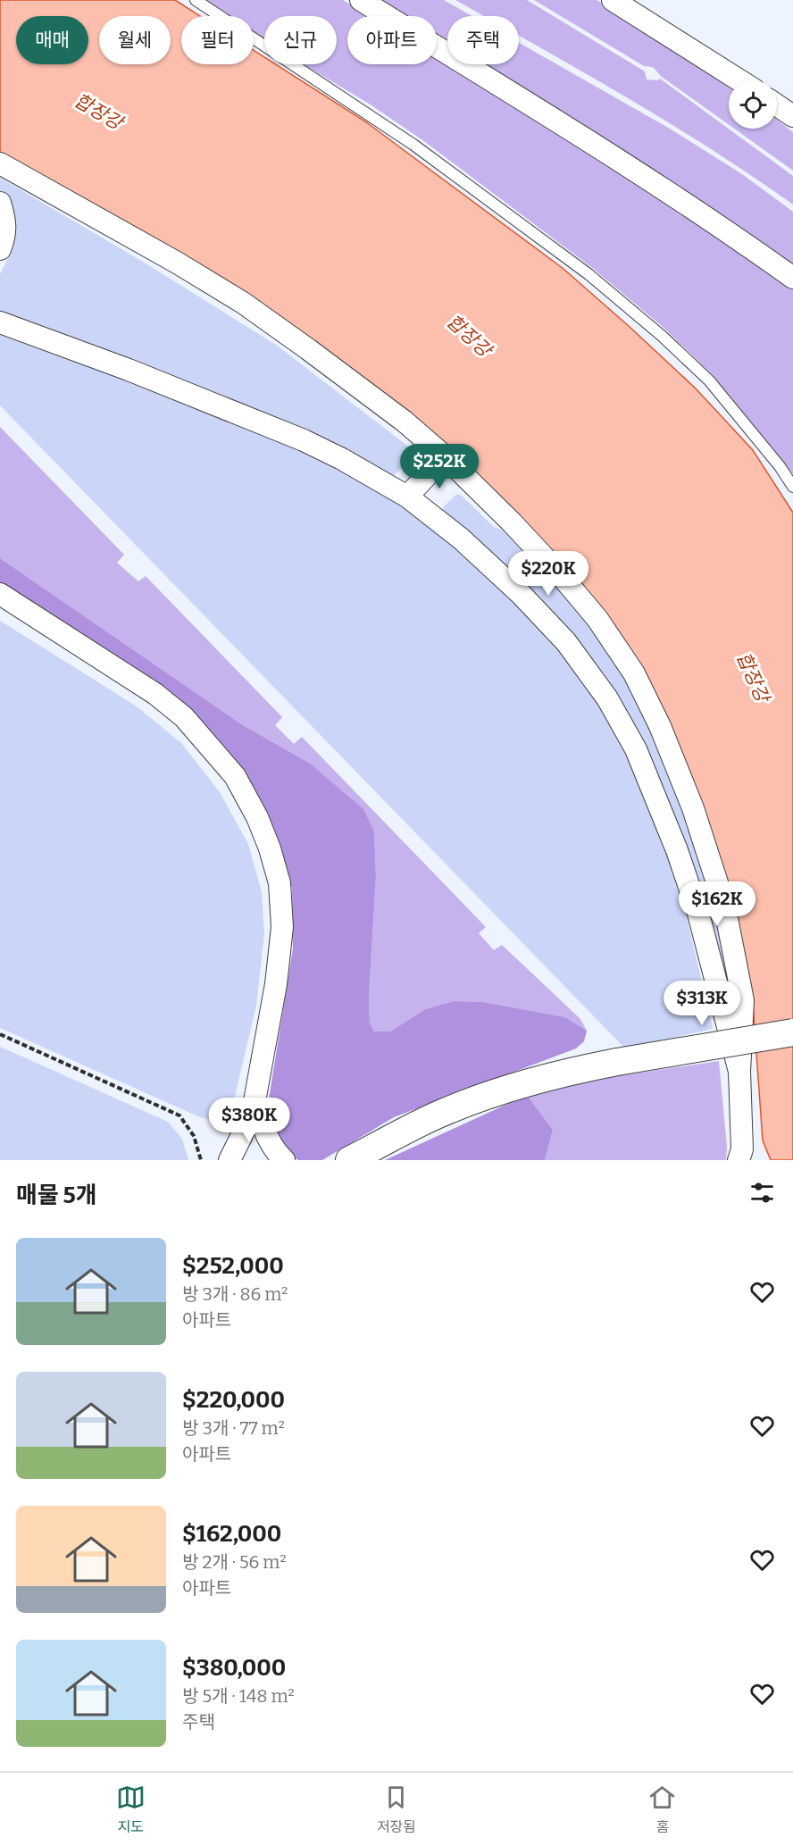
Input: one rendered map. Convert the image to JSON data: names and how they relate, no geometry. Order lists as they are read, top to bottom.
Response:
{
  "water": ["합장강"],
  "page": {
    "chip": [
      "매매",
      "월세",
      "필터",
      "신규",
      "아파트",
      "주택"
    ],
    "price": [
      "$252K",
      "$220K",
      "$162K",
      "$313K",
      "$380K"
    ],
    "heading": "매물 5개",
    "list": [
      {
        "name": "$252,000",
        "note": "방 3개 · 86 m² · 아파트"
      },
      {
        "name": "$220,000",
        "note": "방 3개 · 77 m² · 아파트"
      },
      {
        "name": "$162,000",
        "note": "방 2개 · 56 m² · 아파트"
      },
      {
        "name": "$380,000",
        "note": "방 5개 · 148 m² · 주택"
      }
    ],
    "tabs": ["지도", "저장됨", "홈"]
  }
}
